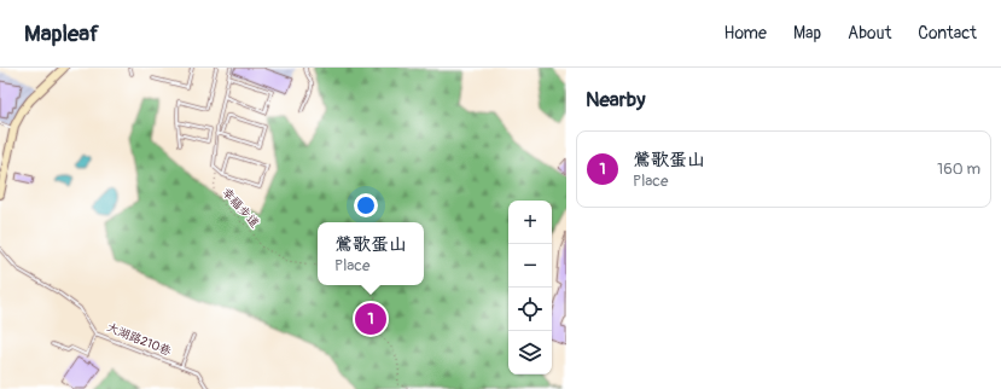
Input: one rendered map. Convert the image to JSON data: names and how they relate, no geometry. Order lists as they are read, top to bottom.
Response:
{
  "streets": {
    "lane": ["大湖路210巷"],
    "path": ["幸福步道"]
  },
  "page": {
    "header": "Mapleaf",
    "nav": [
      "Home",
      "Map",
      "About",
      "Contact"
    ],
    "heading": "Nearby",
    "list": [
      {
        "mark": "1",
        "name": "鶯歌蛋山",
        "note": "Place",
        "value": "160 m"
      }
    ],
    "map_buttons": ["+", "−"],
    "popup": ["鶯歌蛋山", "Place"],
    "pins": "1"
  }
}
